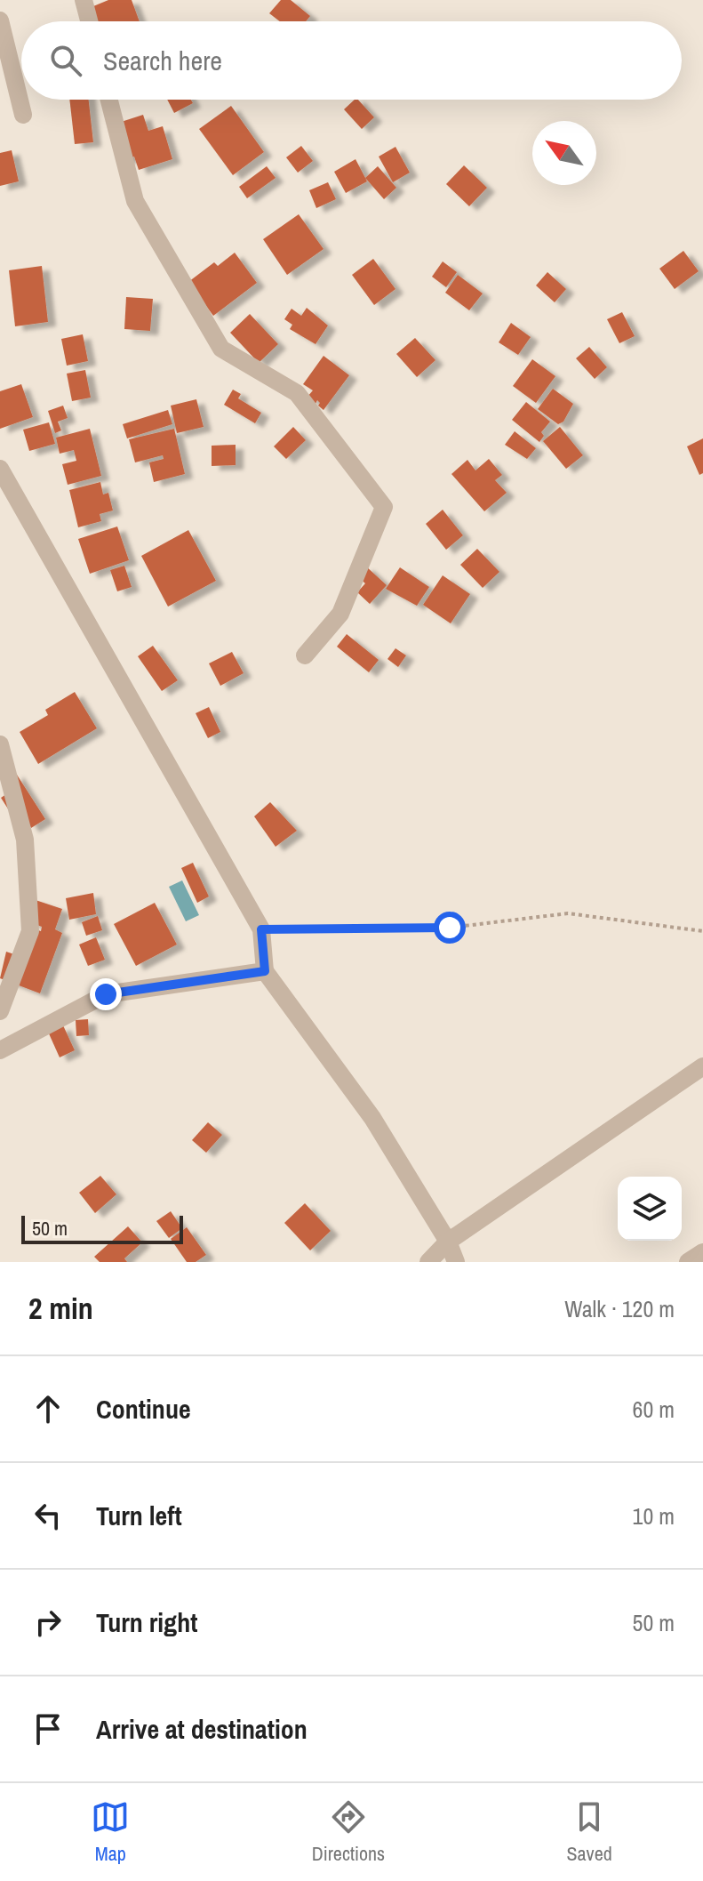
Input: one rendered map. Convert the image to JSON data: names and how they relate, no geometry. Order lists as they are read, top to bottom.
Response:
{
  "scale_bar": "50 m",
  "north": "top left",
  "page": {
    "search": "Search here",
    "scale": "50 m",
    "heading": ["2 min", "Walk · 120 m"],
    "list": [
      ["Continue", "60 m"],
      ["Turn left", "10 m"],
      ["Turn right", "50 m"],
      "Arrive at destination"
    ],
    "nav": ["Map", "Directions", "Saved"]
  }
}
